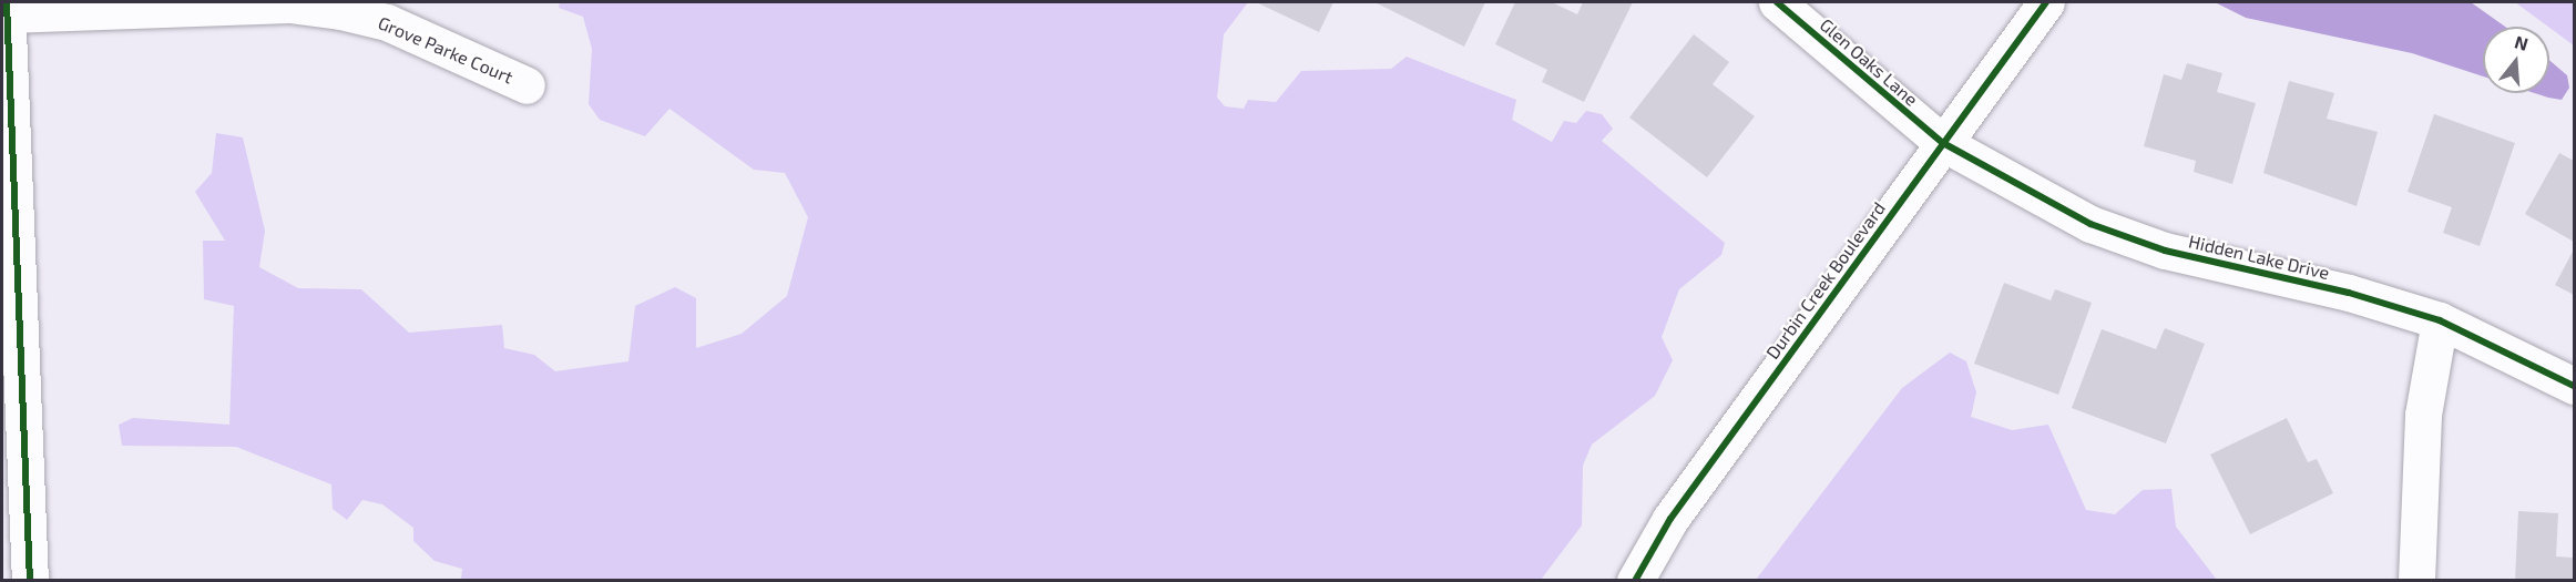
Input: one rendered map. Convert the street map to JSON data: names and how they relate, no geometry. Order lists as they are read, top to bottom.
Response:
{
  "streets": {
    "street": [
      "Grove Parke Court",
      "Glen Oaks Lane",
      "Hidden Lake Drive",
      "Durbin Creek Boulevard"
    ]
  },
  "crossings": [
    ["Glen Oaks Lane", "Hidden Lake Drive"],
    ["Glen Oaks Lane", "Durbin Creek Boulevard"],
    ["Hidden Lake Drive", "Durbin Creek Boulevard"]
  ],
  "north": "top"
}
